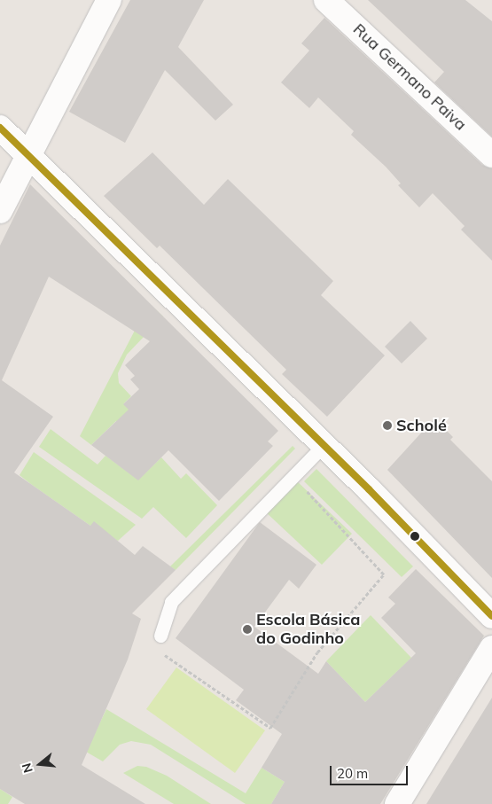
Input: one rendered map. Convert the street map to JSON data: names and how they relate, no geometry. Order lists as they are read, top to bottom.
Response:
{
  "streets": {
    "street": ["Rua Germano Paiva"]
  },
  "places": ["Scholé", "Escola Básica do Godinho"],
  "scale_bar": "20 m",
  "north": "left"
}
